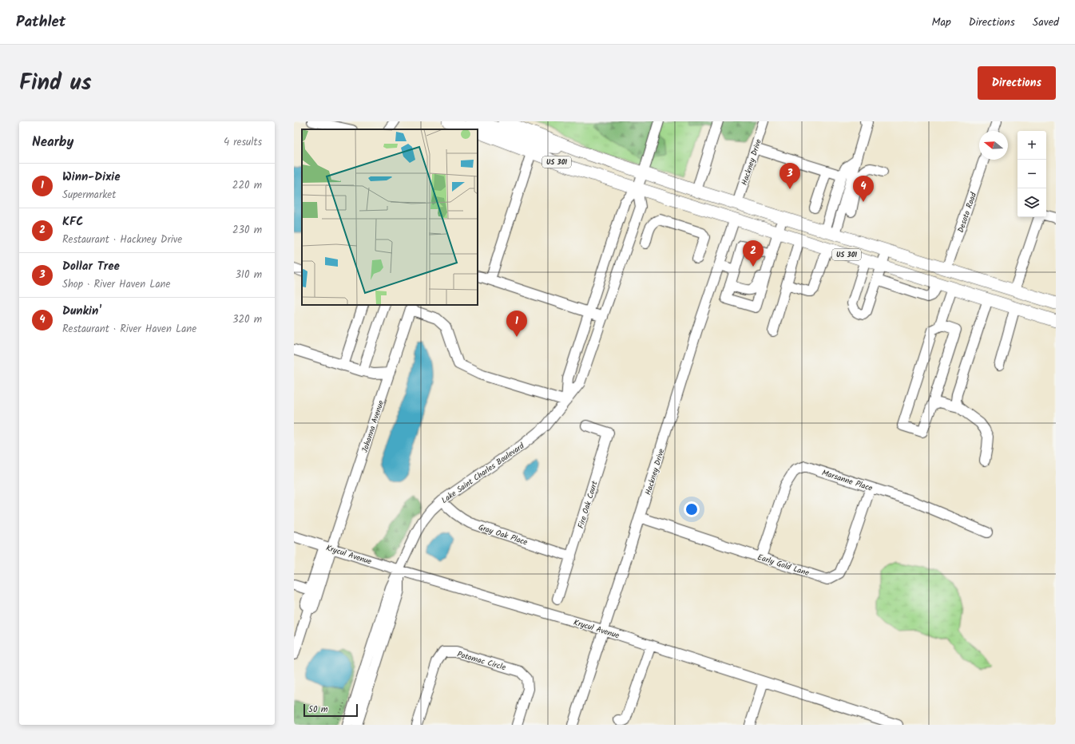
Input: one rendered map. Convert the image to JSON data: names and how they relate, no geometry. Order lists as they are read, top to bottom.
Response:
{
  "streets": {
    "main road": ["US 301"],
    "street": [
      "Hackney Drive",
      "Desoto Road",
      "Johanna Avenue",
      "Lake Saint Charles Boulevard",
      "Marsanne Place",
      "Fire Oak Court",
      "Gray Oak Place",
      "Krycul Avenue",
      "Early Gold Lane",
      "Potomac Circle"
    ]
  },
  "crossings": [
    ["US 301", "Hackney Drive"],
    ["US 301", "Desoto Road"],
    ["US 301", "Lake Saint Charles Boulevard"],
    ["Hackney Drive", "Krycul Avenue"],
    ["Hackney Drive", "Early Gold Lane"],
    ["Johanna Avenue", "Krycul Avenue"],
    ["Lake Saint Charles Boulevard", "Gray Oak Place"],
    ["Lake Saint Charles Boulevard", "Krycul Avenue"],
    ["Marsanne Place", "Early Gold Lane"],
    ["Fire Oak Court", "Gray Oak Place"]
  ],
  "scale_bar": "50 m",
  "north": "left",
  "page": {
    "header": "Pathlet",
    "nav": ["Map", "Directions", "Saved"],
    "title": "Find us",
    "buttons": "Directions",
    "heading": ["Nearby", "4 results"],
    "map_buttons": ["+", "−"],
    "list": [
      {
        "mark": "1",
        "name": "Winn-Dixie",
        "note": "Supermarket",
        "value": "220 m"
      },
      {
        "mark": "2",
        "name": "KFC",
        "note": "Restaurant · Hackney Drive",
        "value": "230 m"
      },
      {
        "mark": "3",
        "name": "Dollar Tree",
        "note": "Shop · River Haven Lane",
        "value": "310 m"
      },
      {
        "mark": "4",
        "name": "Dunkin'",
        "note": "Restaurant · River Haven Lane",
        "value": "320 m"
      }
    ],
    "pins": [
      "3",
      "4",
      "2",
      "1"
    ],
    "scale": "50 m"
  }
}
